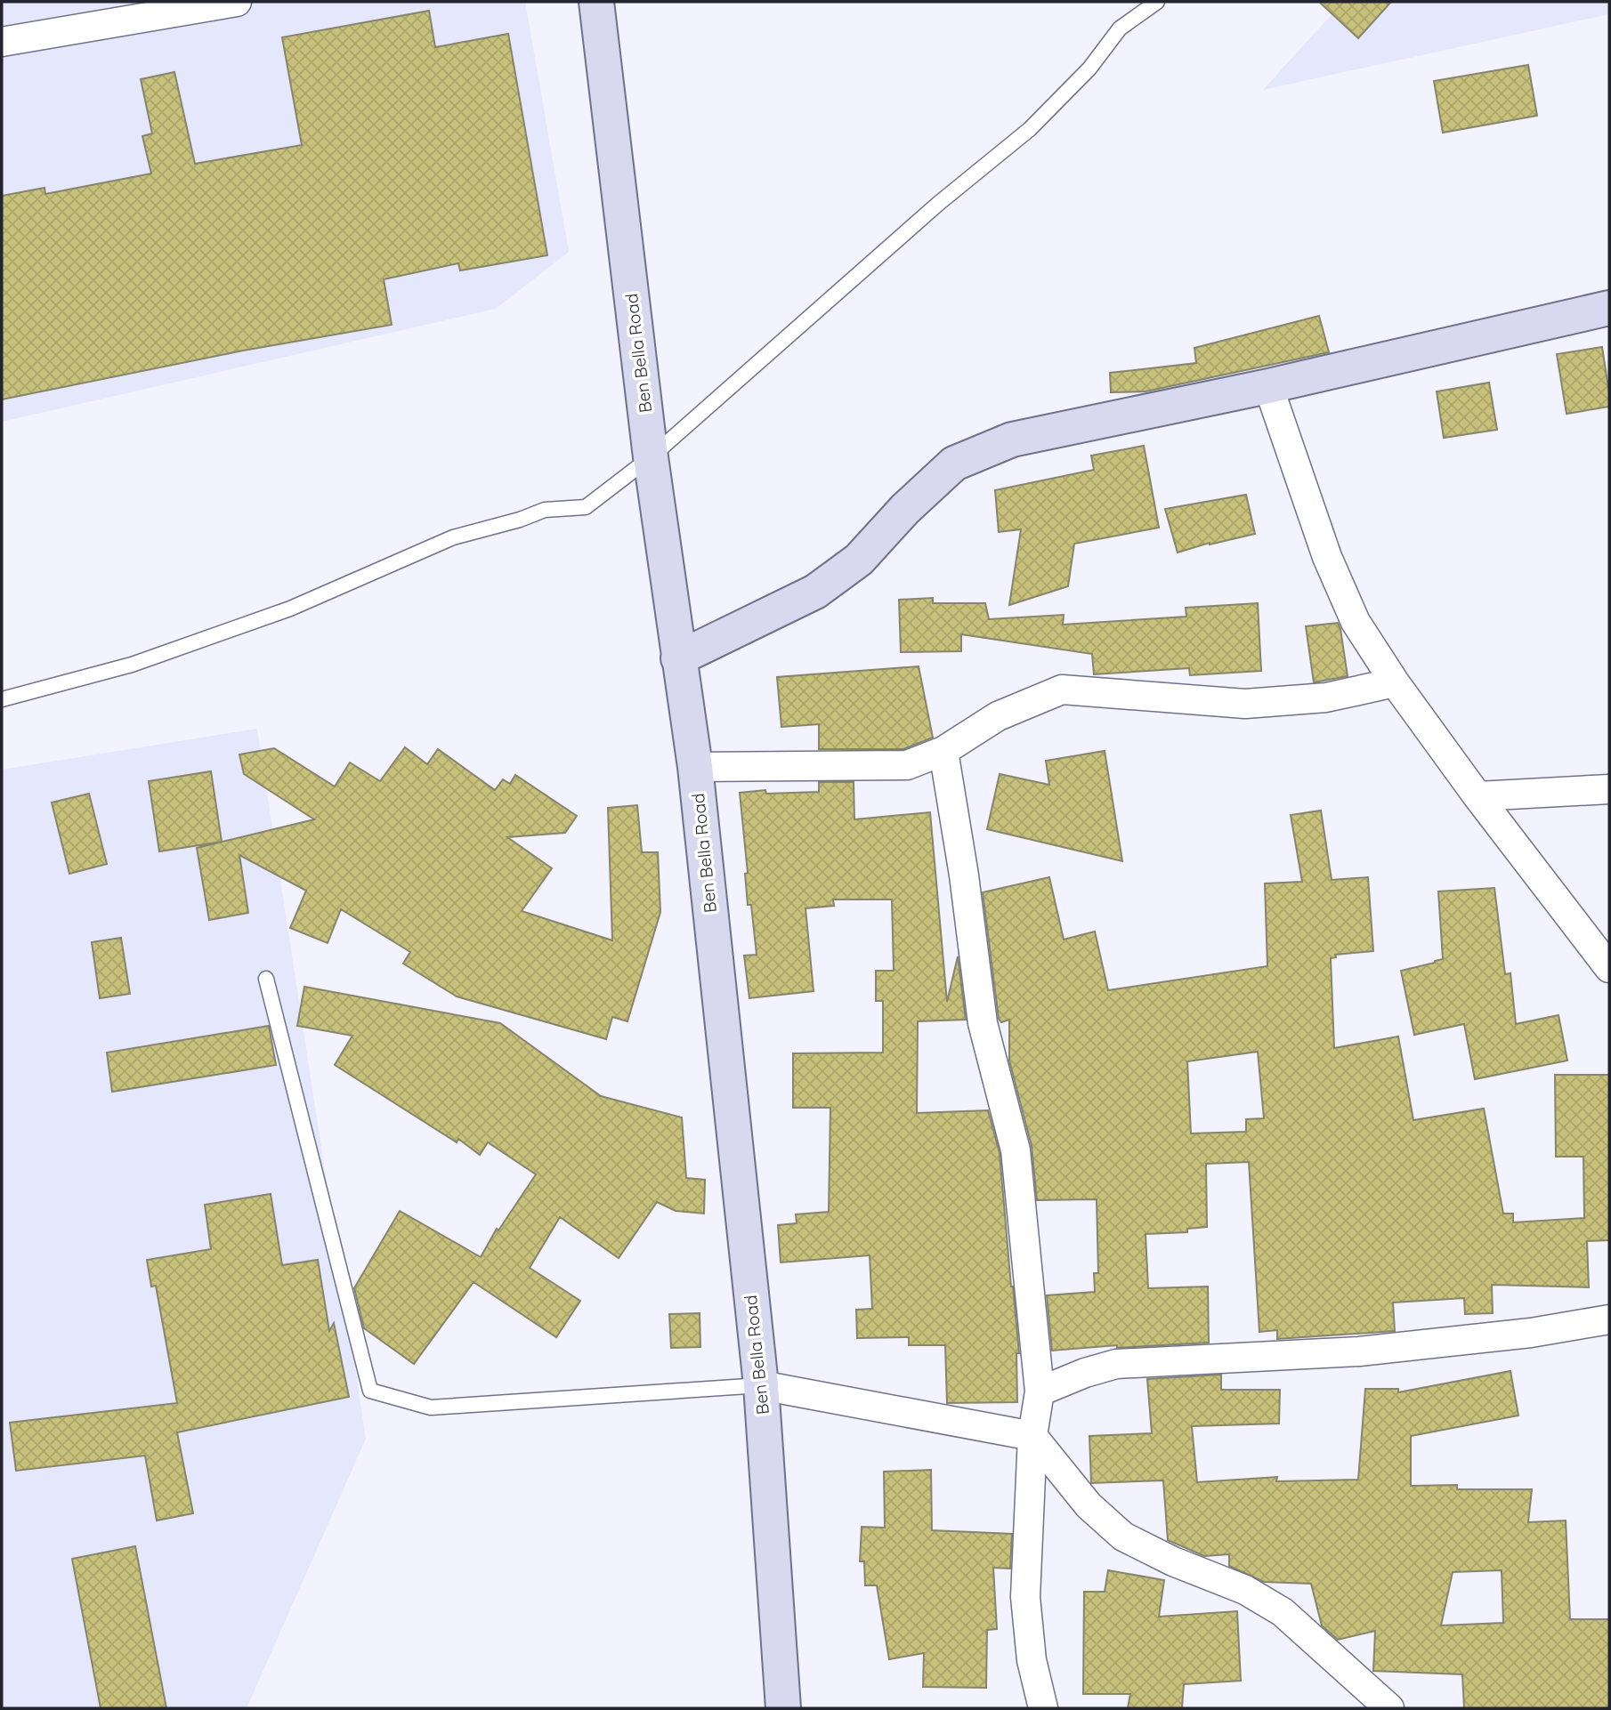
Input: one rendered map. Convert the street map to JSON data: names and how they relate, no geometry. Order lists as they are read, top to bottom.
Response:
{
  "streets": {
    "main road": ["Ben Bella Road"]
  }
}
